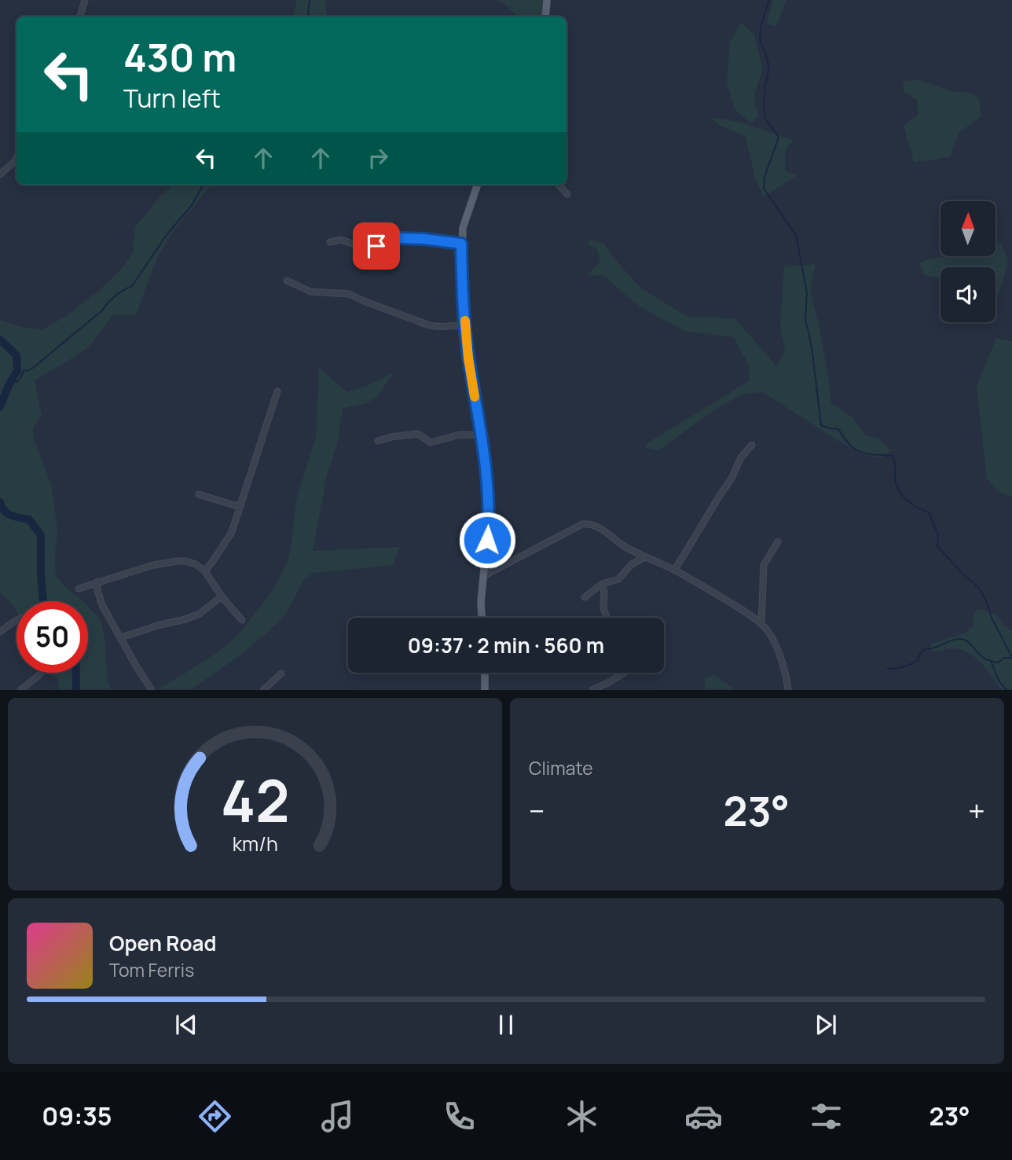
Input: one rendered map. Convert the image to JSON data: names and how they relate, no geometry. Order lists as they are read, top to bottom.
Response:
{
  "north": "top",
  "page": {
    "turn": ["430 m", "Turn left"],
    "limit": "50",
    "trip": "09:37 · 2 min · 560 m",
    "tile": "Climate",
    "heat": ["−", "23°", "+"],
    "song": ["Open Road", "Tom Ferris"],
    "tabs": ["09:35", "23°"],
    "gauge": ["42", "km/h"]
  }
}
